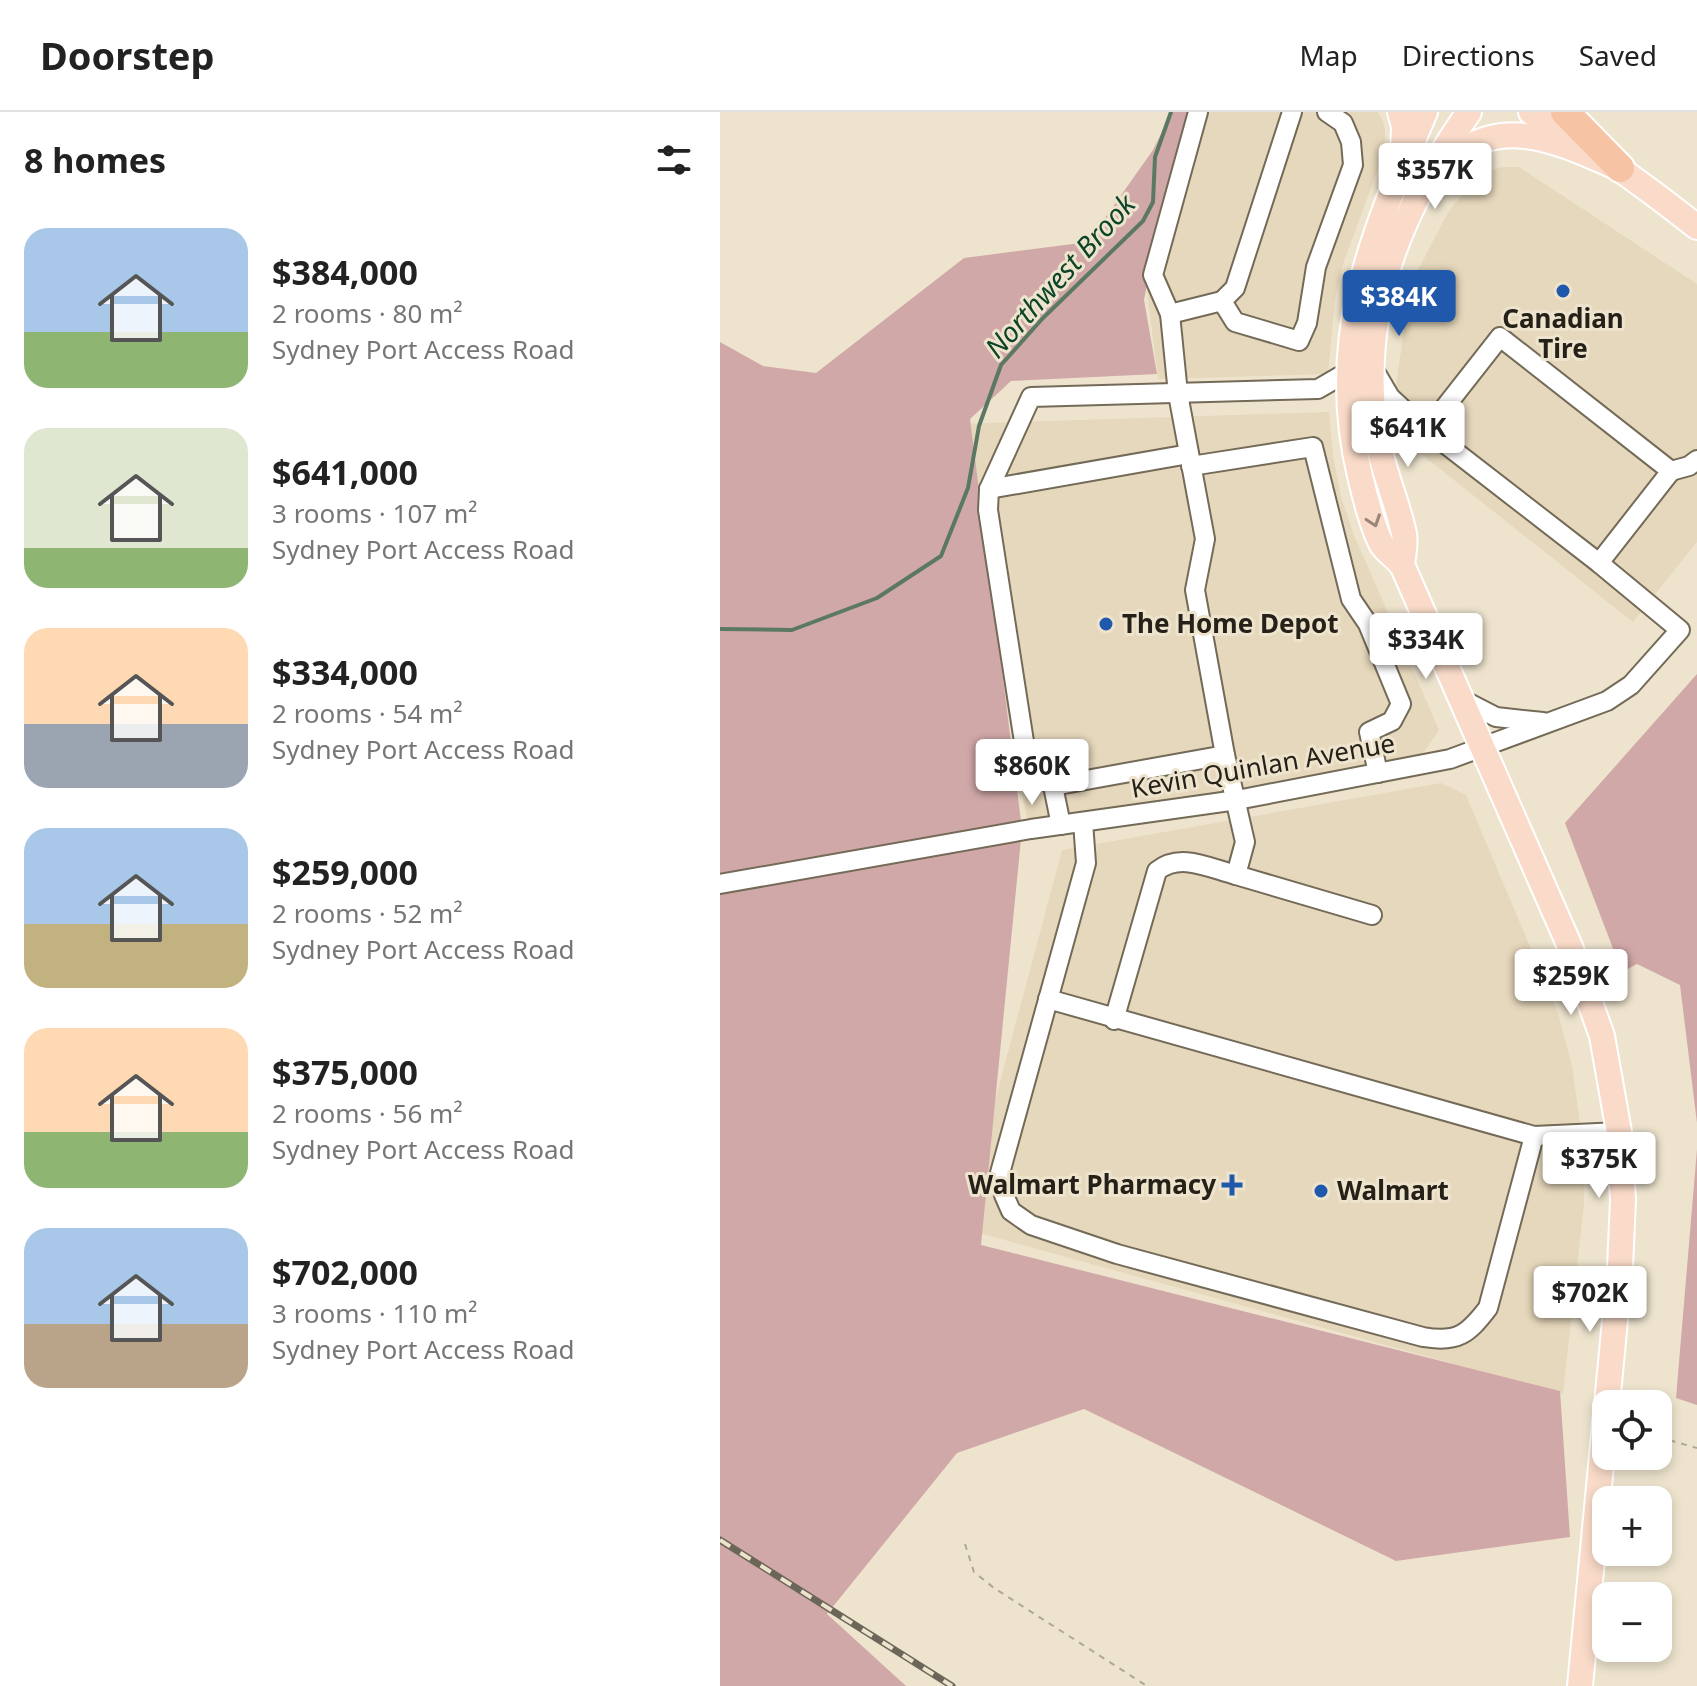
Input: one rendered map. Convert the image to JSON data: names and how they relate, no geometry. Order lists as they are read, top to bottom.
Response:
{
  "streets": {
    "street": ["Kevin Quinlan Avenue"]
  },
  "water": ["Northwest Brook"],
  "places": {
    "other": ["Canadian Tire", "The Home Depot", "Walmart"],
    "health": ["Walmart Pharmacy"]
  },
  "page": {
    "header": "Doorstep",
    "nav": ["Map", "Directions", "Saved"],
    "heading": "8 homes",
    "price": [
      "$357K",
      "$384K",
      "$641K",
      "$334K",
      "$860K",
      "$259K",
      "$375K",
      "$702K"
    ],
    "list": [
      {
        "name": "$384,000",
        "note": "2 rooms · 80 m² · Sydney Port Access Road"
      },
      {
        "name": "$641,000",
        "note": "3 rooms · 107 m² · Sydney Port Access Road"
      },
      {
        "name": "$334,000",
        "note": "2 rooms · 54 m² · Sydney Port Access Road"
      },
      {
        "name": "$259,000",
        "note": "2 rooms · 52 m² · Sydney Port Access Road"
      },
      {
        "name": "$375,000",
        "note": "2 rooms · 56 m² · Sydney Port Access Road"
      },
      {
        "name": "$702,000",
        "note": "3 rooms · 110 m² · Sydney Port Access Road"
      }
    ],
    "map_buttons": ["+", "−"]
  }
}
